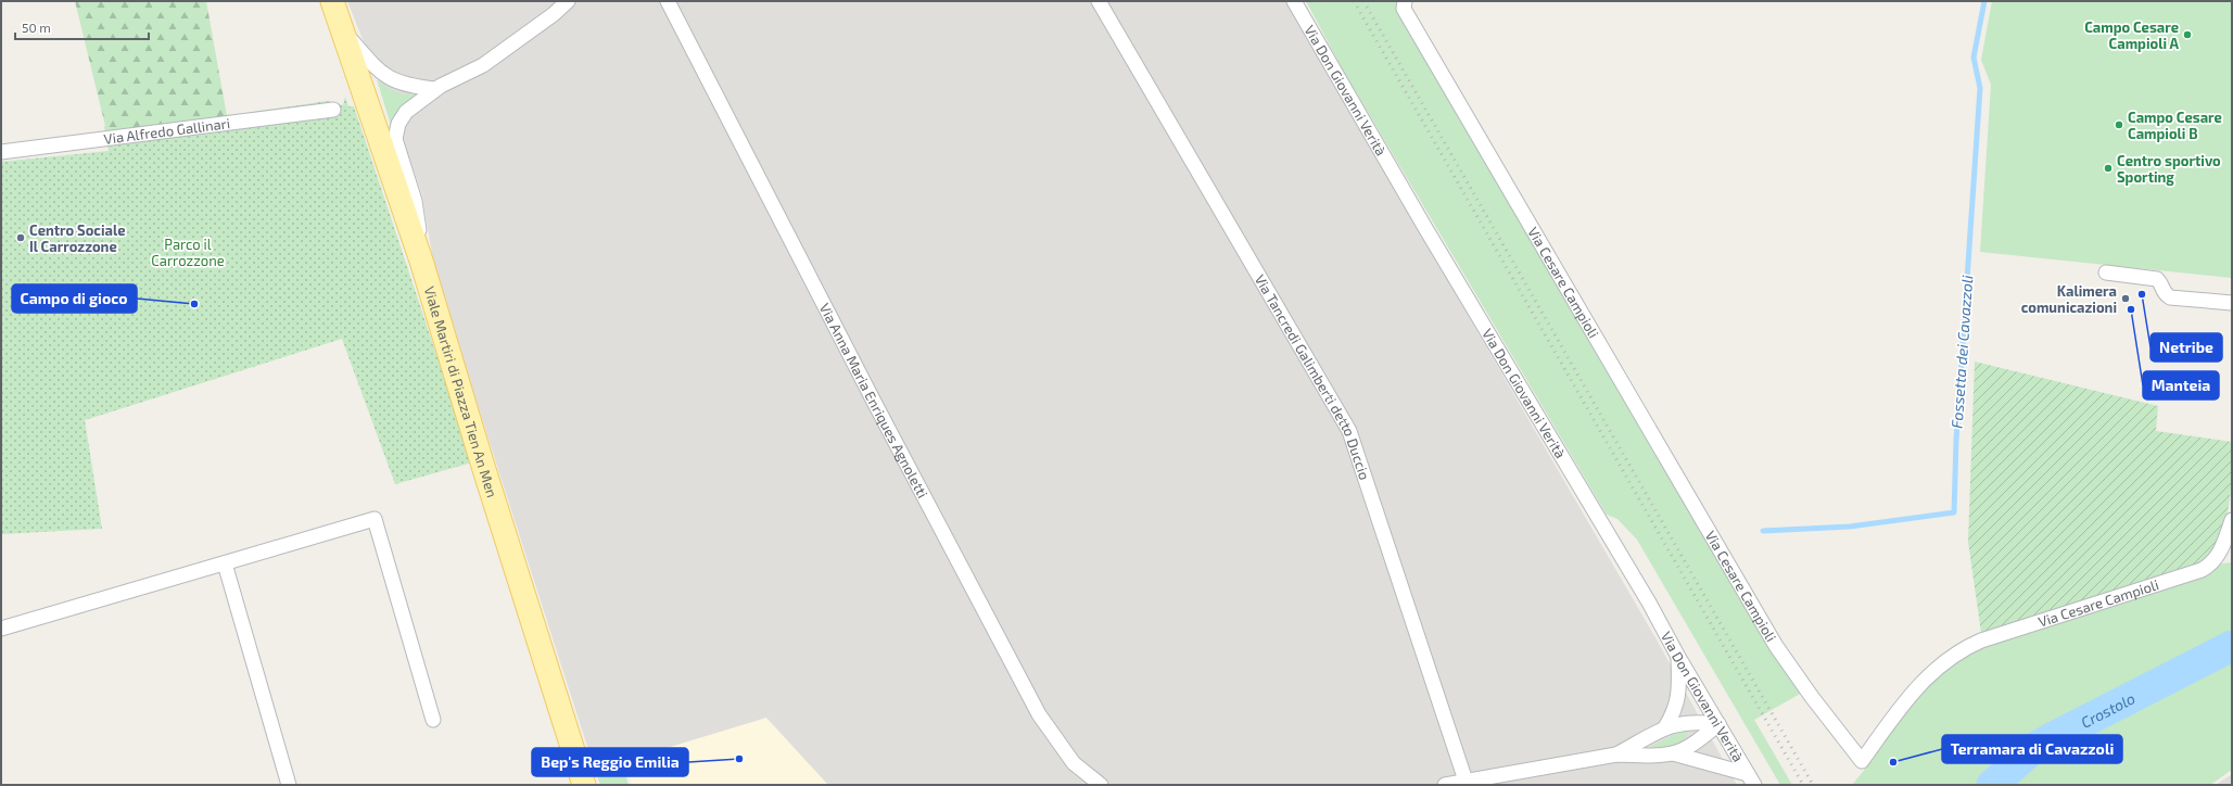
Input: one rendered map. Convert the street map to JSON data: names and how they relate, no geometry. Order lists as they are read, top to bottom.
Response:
{
  "streets": {
    "main road": ["Viale Martiri di Piazza Tien An Men"],
    "street": [
      "Via Don Giovanni Verità",
      "Via Alfredo Gallinari",
      "Via Cesare Campioli",
      "Via Tancredi Galimberti detto Duccio",
      "Via Anna Maria Enriques Agnoletti"
    ]
  },
  "water": ["Fossetta dei Cavazzoli", "Crostolo"],
  "parks": ["Parco il Carrozzone"],
  "places": [
    "Campo Cesare Campioli A",
    "Campo Cesare Campioli B",
    "Centro sportivo Sporting",
    "Centro Sociale Il Carrozzone",
    "Netribe",
    "Kalimera comunicazioni",
    "Campo di gioco",
    "Manteia",
    "Bep's Reggio Emilia",
    "Terramara di Cavazzoli"
  ],
  "scale_bar": "50 m"
}
